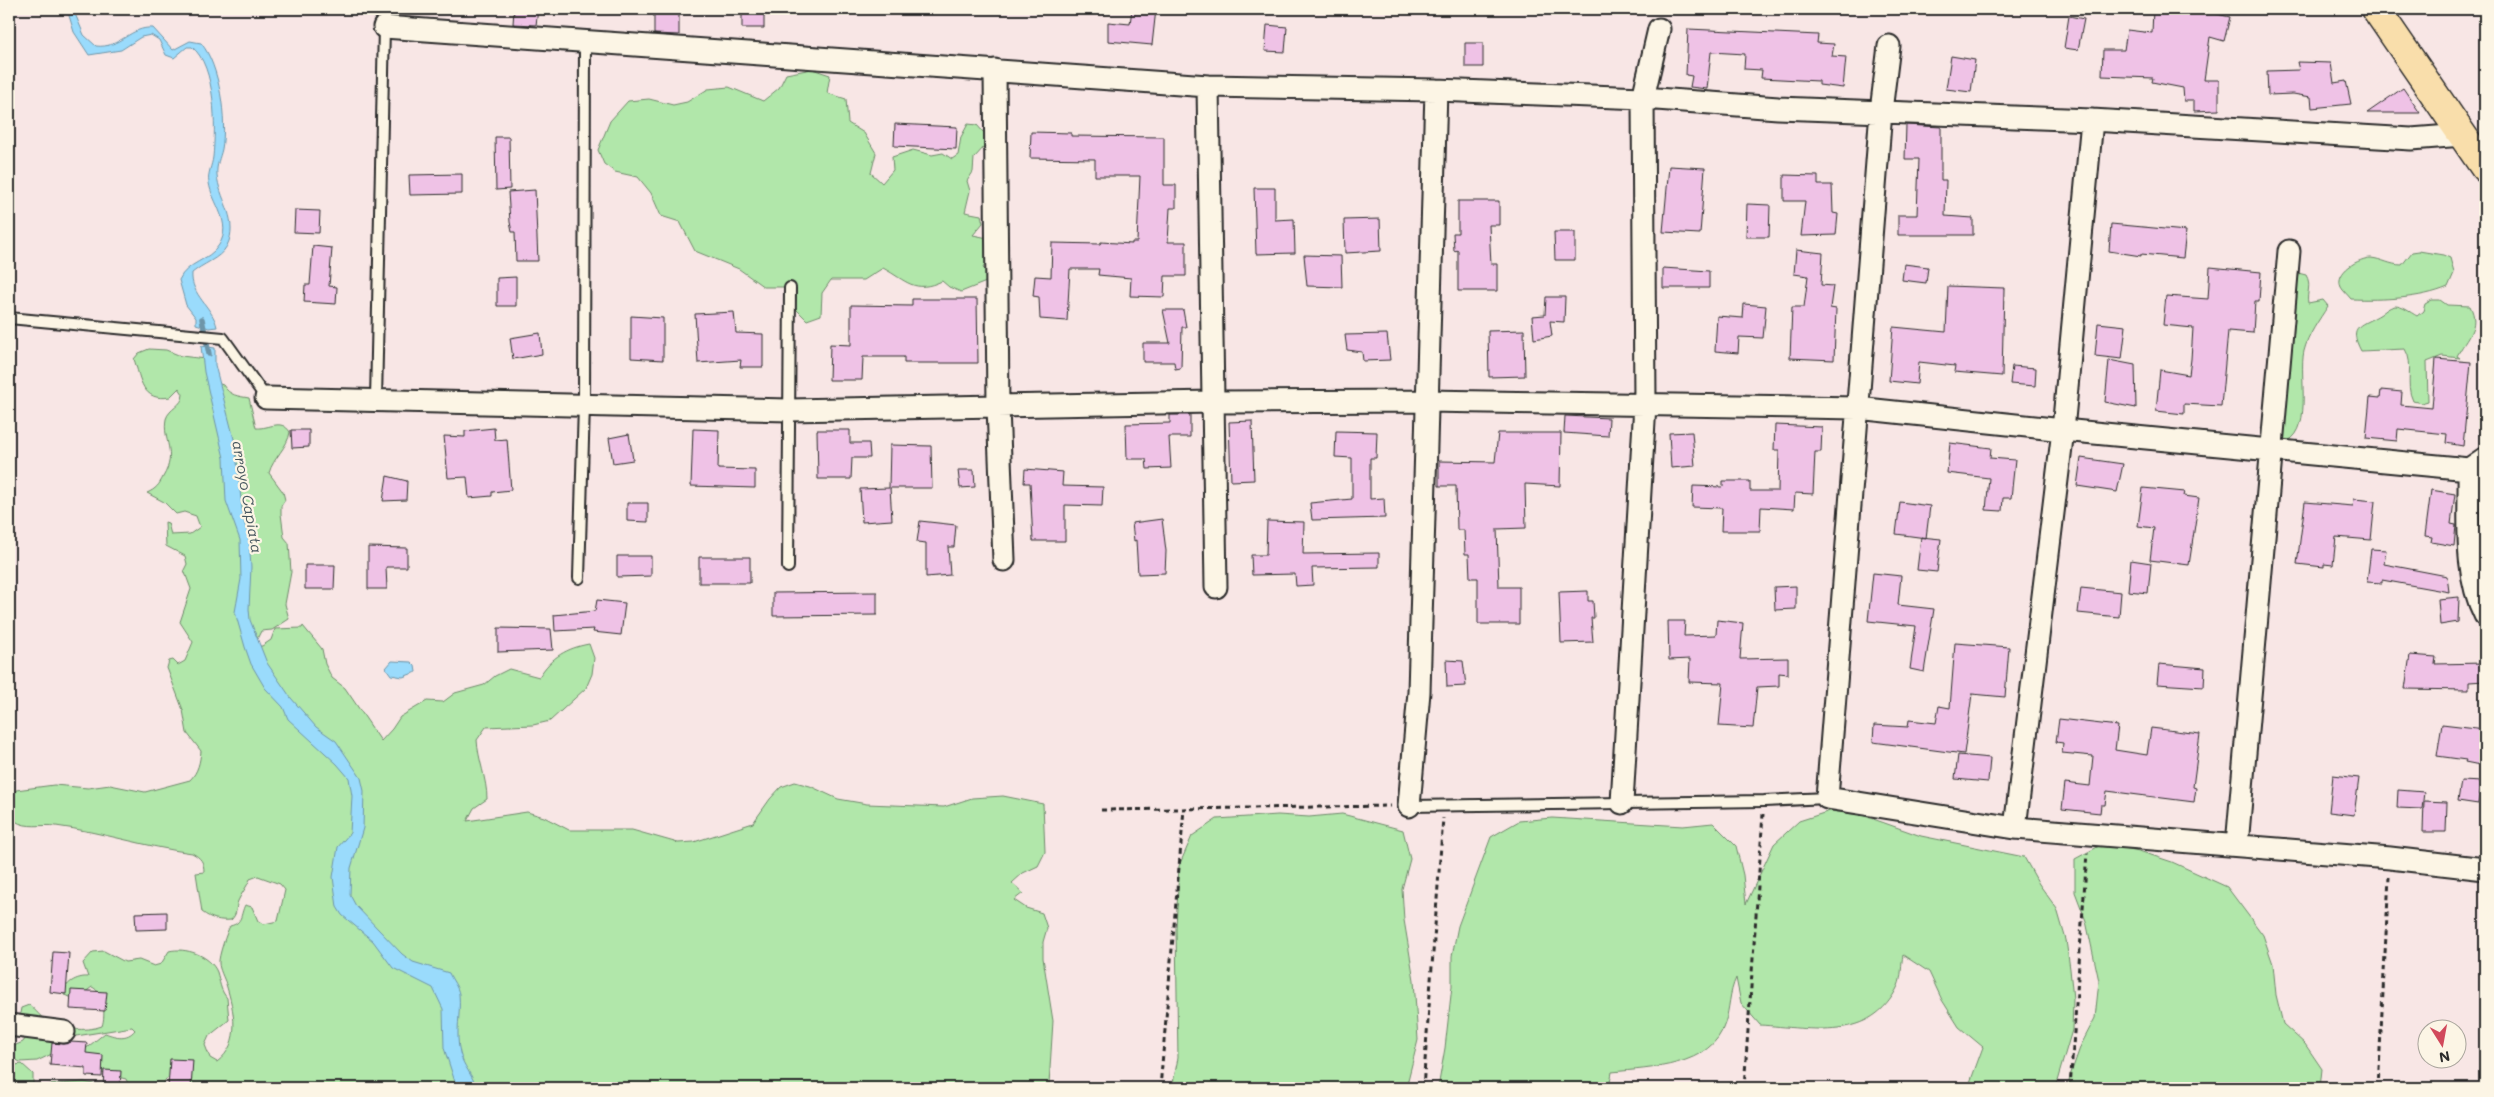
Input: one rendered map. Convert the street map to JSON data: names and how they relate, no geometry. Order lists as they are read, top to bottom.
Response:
{
  "water": ["arroyo Capiata"],
  "north": "bottom"
}
